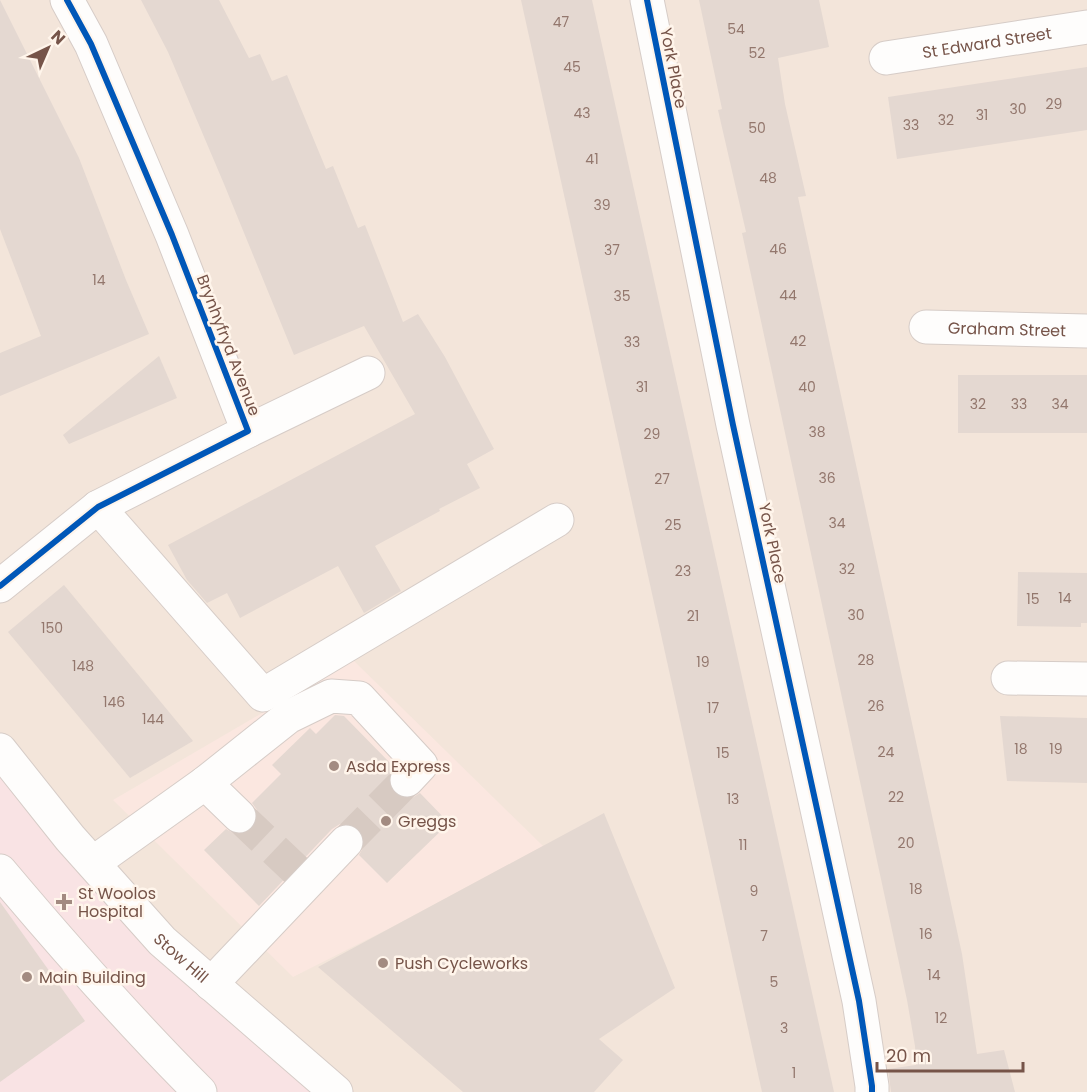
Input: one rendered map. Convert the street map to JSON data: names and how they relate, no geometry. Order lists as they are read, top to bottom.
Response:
{
  "streets": {
    "street": [
      "St Edward Street",
      "York Place",
      "Graham Street",
      "Brynhyfryd Avenue",
      "Stow Hill"
    ]
  },
  "places": {
    "other": [
      "Asda Express",
      "Greggs",
      "Push Cycleworks",
      "Main Building"
    ],
    "health": ["St Woolos Hospital"]
  },
  "house_numbers": [
    "47",
    "54",
    "52",
    "45",
    "29",
    "30",
    "43",
    "31",
    "32",
    "33",
    "50",
    "41",
    "48",
    "39",
    "46",
    "37",
    "14",
    "44",
    "35",
    "42",
    "33",
    "31",
    "40",
    "32",
    "33",
    "34",
    "38",
    "29",
    "36",
    "27",
    "34",
    "25",
    "32",
    "23",
    "14",
    "15",
    "30",
    "21",
    "150",
    "28",
    "19",
    "148",
    "146",
    "26",
    "17",
    "144",
    "18",
    "19",
    "24",
    "15",
    "22",
    "13",
    "20",
    "11",
    "18",
    "9",
    "16",
    "7",
    "14",
    "5",
    "12",
    "3",
    "1"
  ],
  "scale_bar": "20 m",
  "north": "top right"
}
